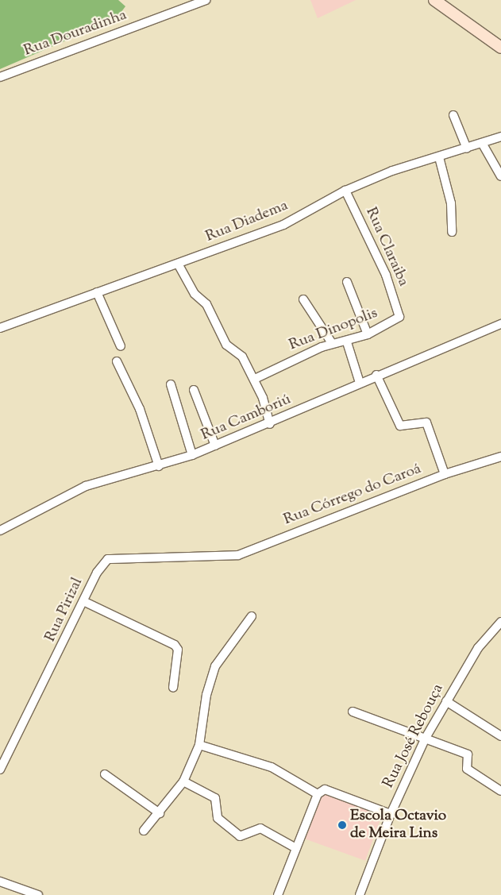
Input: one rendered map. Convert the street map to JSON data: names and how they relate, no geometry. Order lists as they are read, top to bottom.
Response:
{
  "streets": {
    "street": [
      "Rua Douradinha",
      "Rua Diadema",
      "Rua Claraiba",
      "Rua Dinopolis",
      "Rua Camboriú",
      "Rua Córrego do Caroá",
      "Rua Pirizal",
      "Rua José Rebouça"
    ]
  },
  "crossings": [
    ["Rua Diadema", "Rua Claraiba"],
    ["Rua Claraiba", "Rua Dinopolis"],
    ["Rua Córrego do Caroá", "Rua Pirizal"]
  ],
  "places": ["Escola Octavio de Meira Lins"]
}
